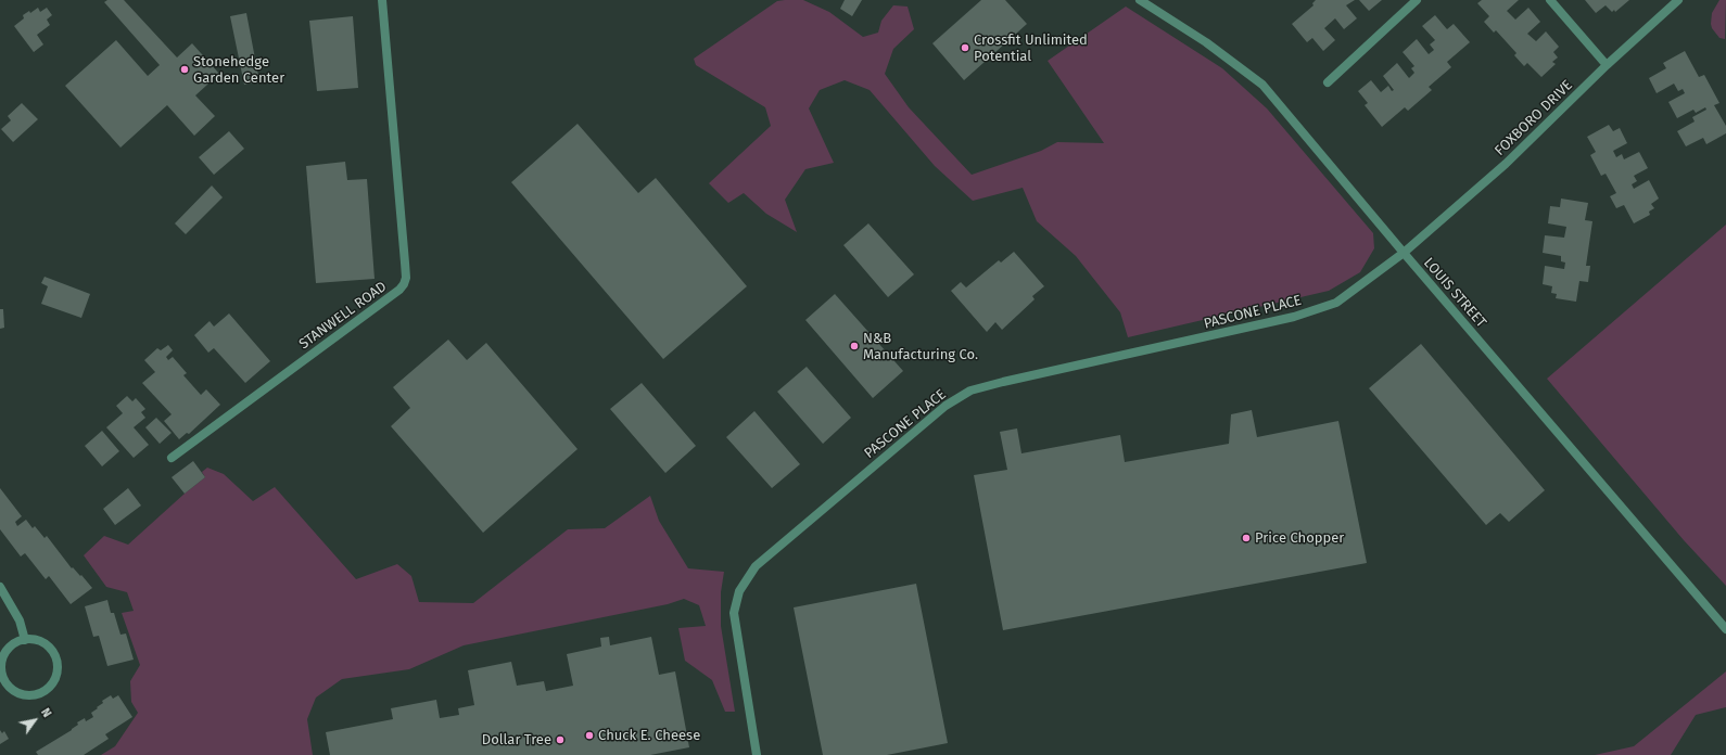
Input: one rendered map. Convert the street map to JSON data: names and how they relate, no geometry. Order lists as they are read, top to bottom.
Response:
{
  "streets": {
    "street": [
      "FOXBORO DRIVE",
      "LOUIS STREET",
      "PASCONE PLACE",
      "STANWELL ROAD"
    ]
  },
  "crossings": [
    ["FOXBORO DRIVE", "LOUIS STREET"],
    ["FOXBORO DRIVE", "PASCONE PLACE"],
    ["LOUIS STREET", "PASCONE PLACE"]
  ],
  "places": [
    "Crossfit Unlimited Potential",
    "Stonehedge Garden Center",
    "N&B Manufacturing Co.",
    "Price Chopper",
    "Chuck E. Cheese",
    "Dollar Tree"
  ],
  "north": "top right"
}
